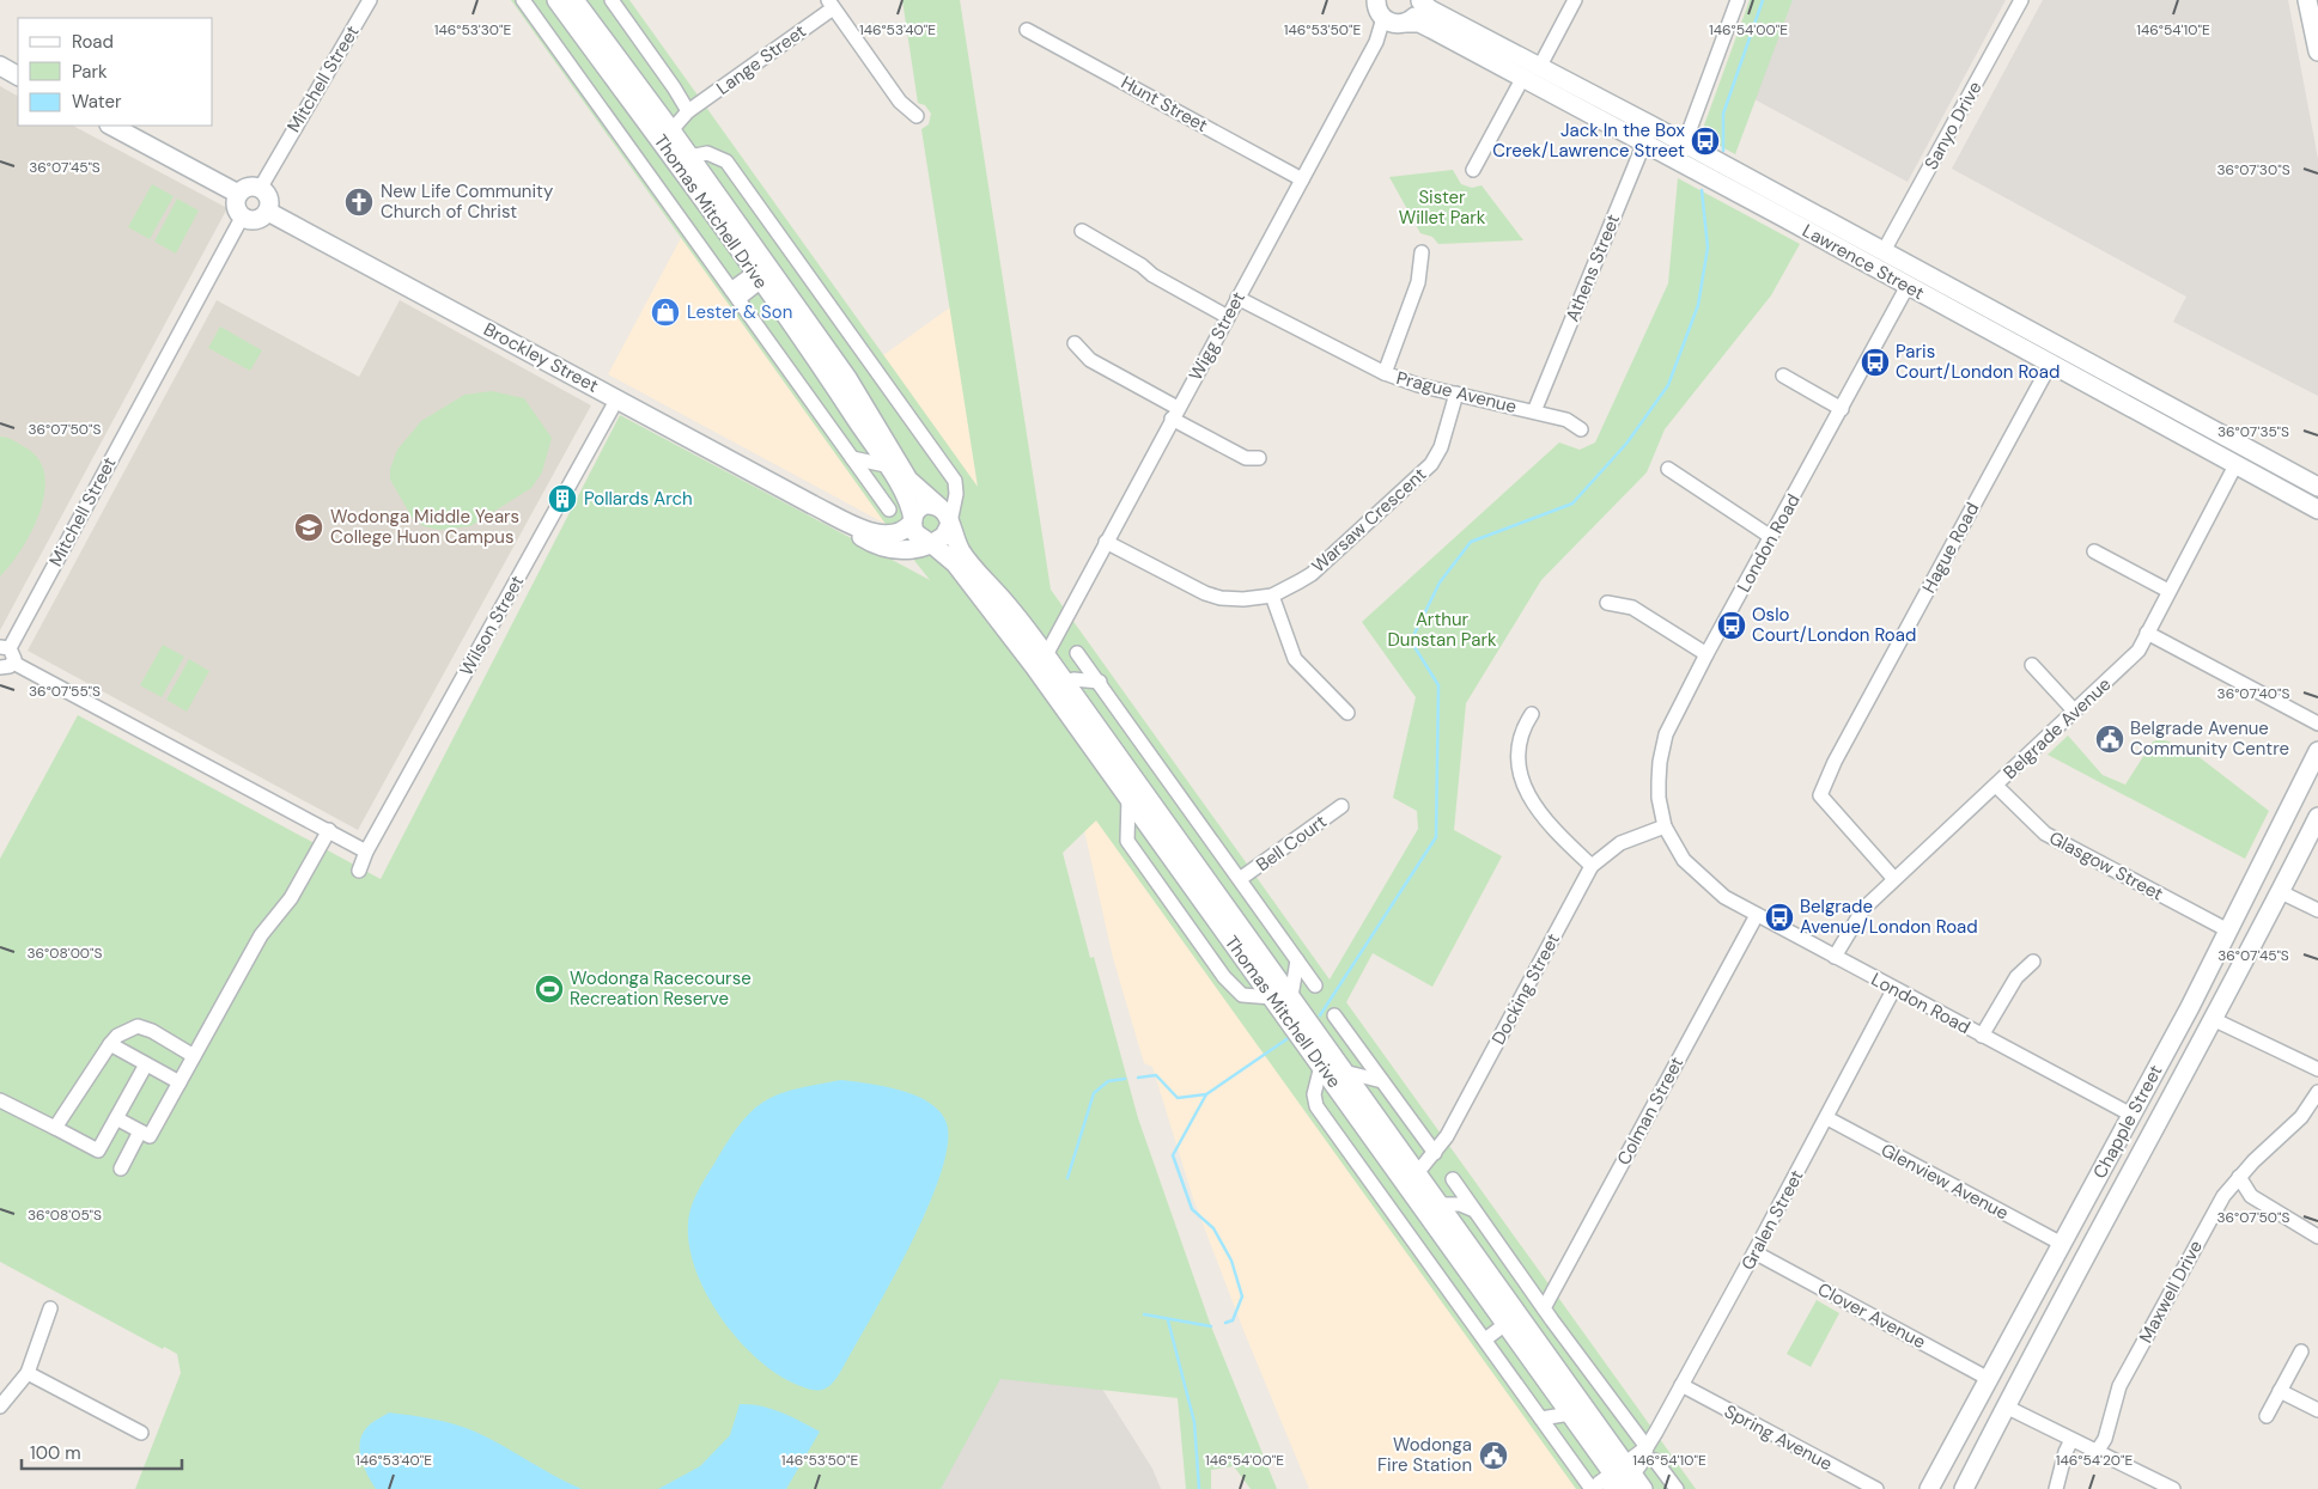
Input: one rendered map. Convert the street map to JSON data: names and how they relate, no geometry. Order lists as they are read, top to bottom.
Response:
{
  "streets": {
    "street": [
      "Lange Street",
      "Mitchell Street",
      "Hunt Street",
      "Sanyo Drive",
      "Thomas Mitchell Drive",
      "Lawrence Street",
      "Athens Street",
      "Wigg Street",
      "Brockley Street",
      "Prague Avenue",
      "Warsaw Crescent",
      "London Road",
      "Hague Road",
      "Wilson Street",
      "Belgrade Avenue",
      "Bell Court",
      "Glasgow Street",
      "Docking Street",
      "Colman Street",
      "Chapple Street",
      "Glenview Avenue",
      "Gralen Street",
      "Maxwell Drive",
      "Clover Avenue",
      "Spring Avenue"
    ]
  },
  "crossings": [
    ["Lange Street", "Thomas Mitchell Drive"],
    ["Mitchell Street", "Brockley Street"],
    ["Hunt Street", "Wigg Street"],
    ["Sanyo Drive", "Lawrence Street"],
    ["Thomas Mitchell Drive", "Brockley Street"],
    ["Thomas Mitchell Drive", "Docking Street"],
    ["Thomas Mitchell Drive", "Gralen Street"],
    ["Lawrence Street", "Athens Street"],
    ["Lawrence Street", "Wigg Street"],
    ["Lawrence Street", "London Road"],
    ["Lawrence Street", "Hague Road"],
    ["Lawrence Street", "Belgrade Avenue"],
    ["Athens Street", "Prague Avenue"],
    ["Wigg Street", "Prague Avenue"],
    ["Wigg Street", "Warsaw Crescent"],
    ["Brockley Street", "Wilson Street"],
    ["Prague Avenue", "Warsaw Crescent"],
    ["London Road", "Belgrade Avenue"],
    ["London Road", "Docking Street"],
    ["London Road", "Colman Street"],
    ["London Road", "Chapple Street"],
    ["London Road", "Gralen Street"],
    ["Hague Road", "Belgrade Avenue"],
    ["Belgrade Avenue", "Glasgow Street"],
    ["Glasgow Street", "Chapple Street"],
    ["Chapple Street", "Glenview Avenue"],
    ["Chapple Street", "Clover Avenue"],
    ["Glenview Avenue", "Gralen Street"],
    ["Gralen Street", "Clover Avenue"],
    ["Gralen Street", "Spring Avenue"]
  ],
  "parks": ["Sister Willet Park", "Arthur Dunstan Park"],
  "places": {
    "bus stop": [
      "Jack In the Box Creek/Lawrence Street",
      "Paris Court/London Road",
      "Oslo Court/London Road",
      "Belgrade Avenue/London Road"
    ],
    "church": ["New Life Community Church of Christ"],
    "shop": ["Lester & Son"],
    "building": ["Pollards Arch"],
    "school or university": ["Wodonga Middle Years College Huon Campus"],
    "public building": ["Belgrade Avenue Community Centre", "Wodonga Fire Station"],
    "sports": ["Wodonga Racecourse Recreation Reserve"]
  },
  "legend": ["Road", "Park", "Water"],
  "scale_bar": "100 m",
  "coordinates": [
    "146°53'40\"E",
    "146°53'50\"E",
    "146°54'00\"E",
    "146°54'10\"E",
    "146°53'30\"E",
    "36°07'45\"S",
    "36°07'30\"S",
    "36°07'50\"S",
    "36°07'35\"S",
    "36°07'55\"S",
    "36°07'40\"S",
    "36°08'00\"S",
    "36°08'05\"S",
    "146°54'20\"E"
  ]
}
